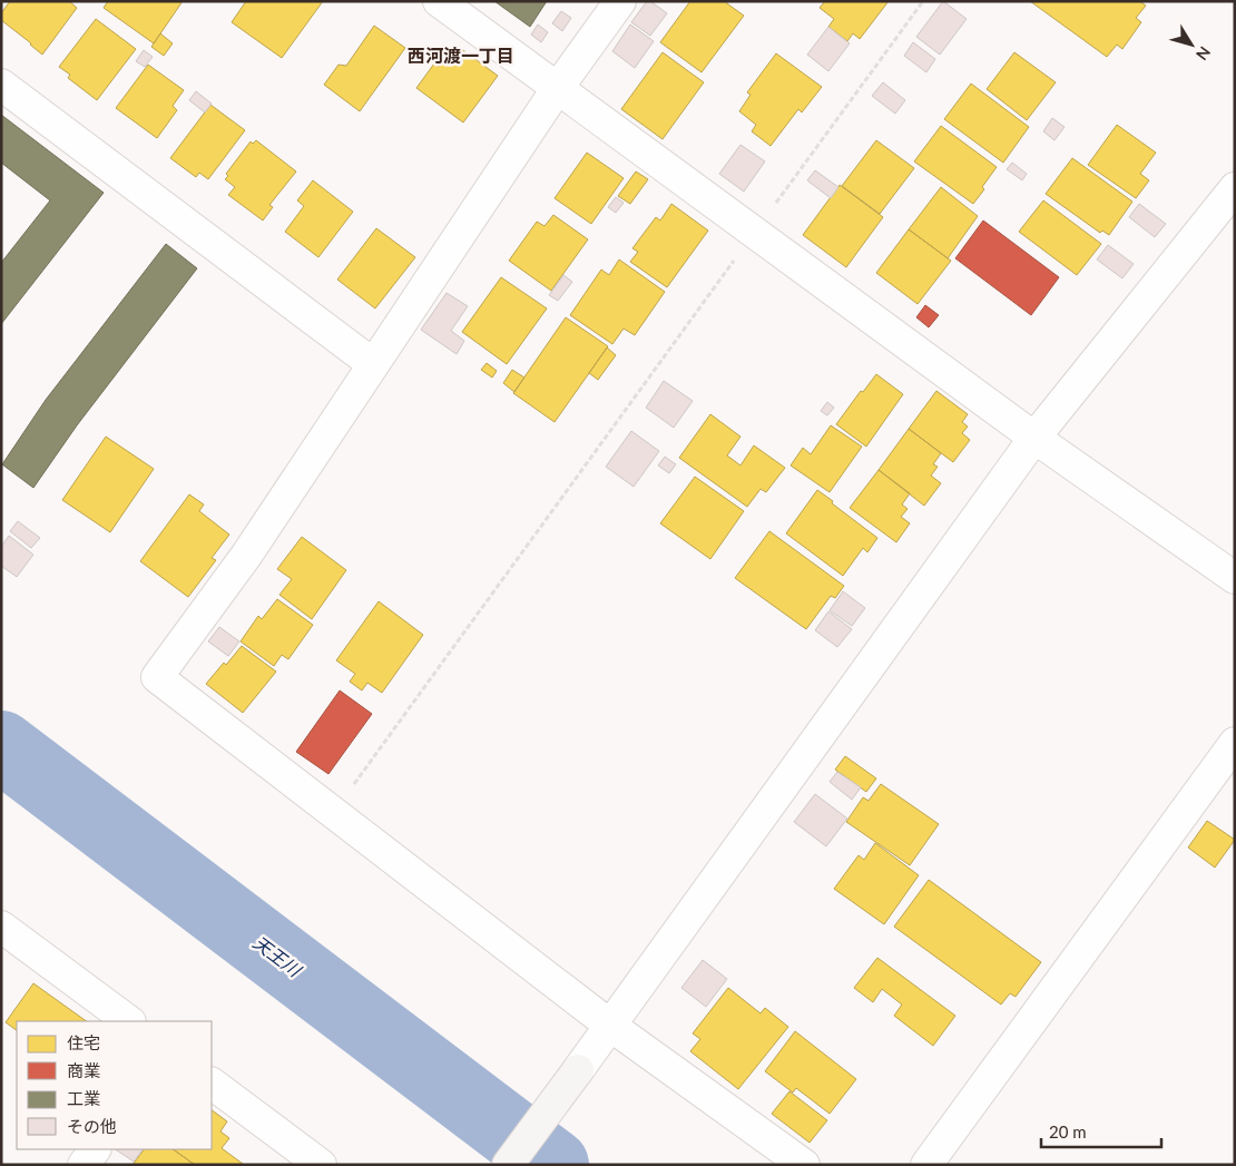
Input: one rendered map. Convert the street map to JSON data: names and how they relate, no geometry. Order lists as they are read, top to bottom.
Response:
{
  "districts": ["西河渡一丁目"],
  "water": ["天王川"],
  "legend": [
    "住宅",
    "商業",
    "工業",
    "その他"
  ],
  "scale_bar": "20 m",
  "north": "bottom right"
}
